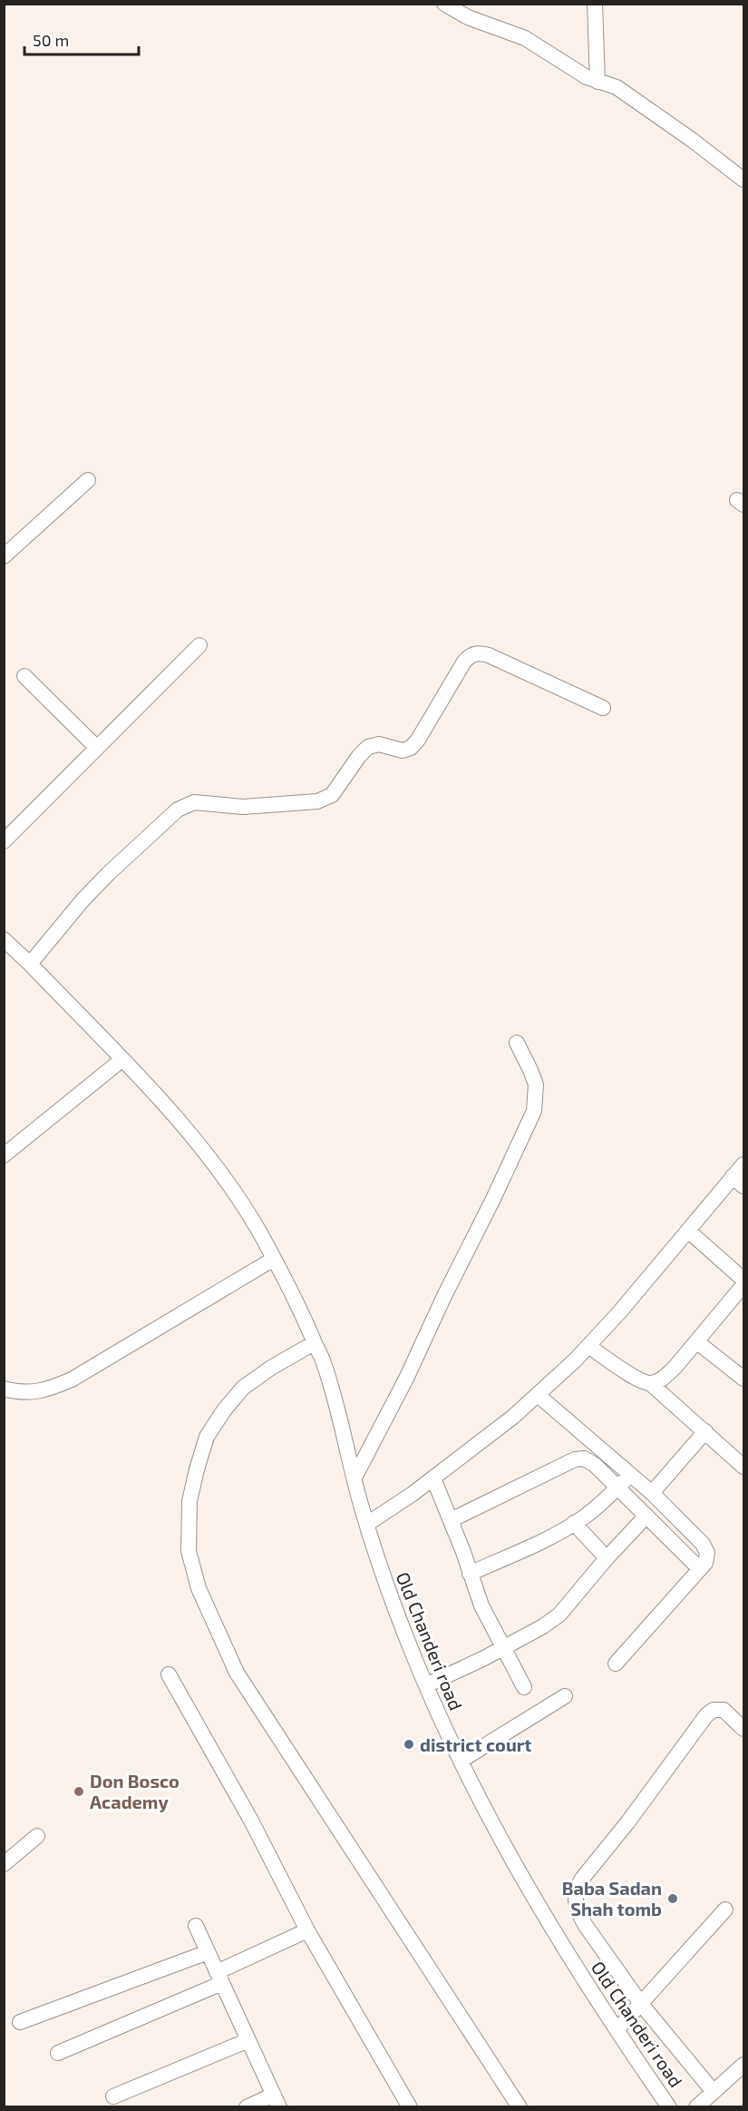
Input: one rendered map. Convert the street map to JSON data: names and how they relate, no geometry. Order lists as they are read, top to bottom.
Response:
{
  "streets": {
    "street": ["Old Chanderi road"]
  },
  "places": ["district court", "Don Bosco Academy", "Baba Sadan Shah tomb"],
  "scale_bar": "50 m"
}
